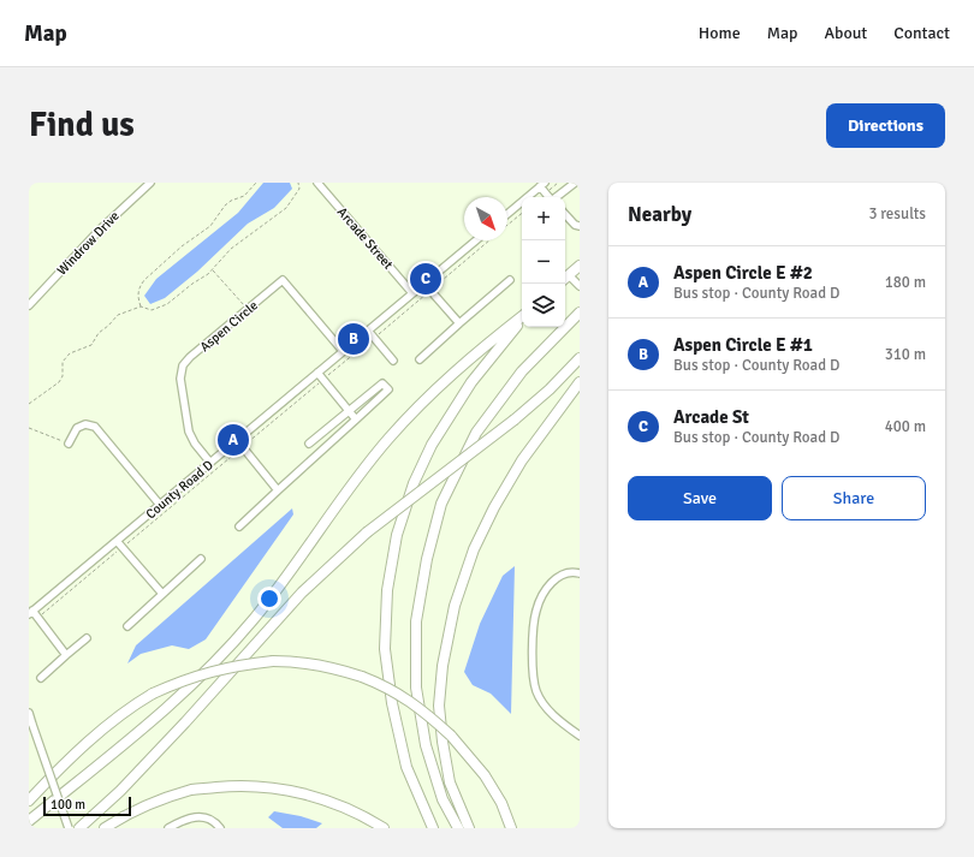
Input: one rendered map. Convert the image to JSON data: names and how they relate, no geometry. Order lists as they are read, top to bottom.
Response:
{
  "streets": {
    "street": [
      "Arcade Street",
      "Windrow Drive",
      "Aspen Circle",
      "County Road D"
    ]
  },
  "crossings": [
    ["Arcade Street", "County Road D"],
    ["Aspen Circle", "County Road D"]
  ],
  "scale_bar": "100 m",
  "north": "bottom right",
  "page": {
    "header": "Map",
    "nav": [
      "Home",
      "Map",
      "About",
      "Contact"
    ],
    "buttons": [
      "Directions",
      ["Save", "Share"]
    ],
    "title": "Find us",
    "heading": ["Nearby", "3 results"],
    "map_buttons": ["+", "−"],
    "list": [
      {
        "mark": "A",
        "name": "Aspen Circle E #2",
        "note": "Bus stop · County Road D",
        "value": "180 m"
      },
      {
        "mark": "B",
        "name": "Aspen Circle E #1",
        "note": "Bus stop · County Road D",
        "value": "310 m"
      },
      {
        "mark": "C",
        "name": "Arcade St",
        "note": "Bus stop · County Road D",
        "value": "400 m"
      }
    ],
    "pins": ["C", "B", "A"],
    "scale": "100 m"
  }
}
